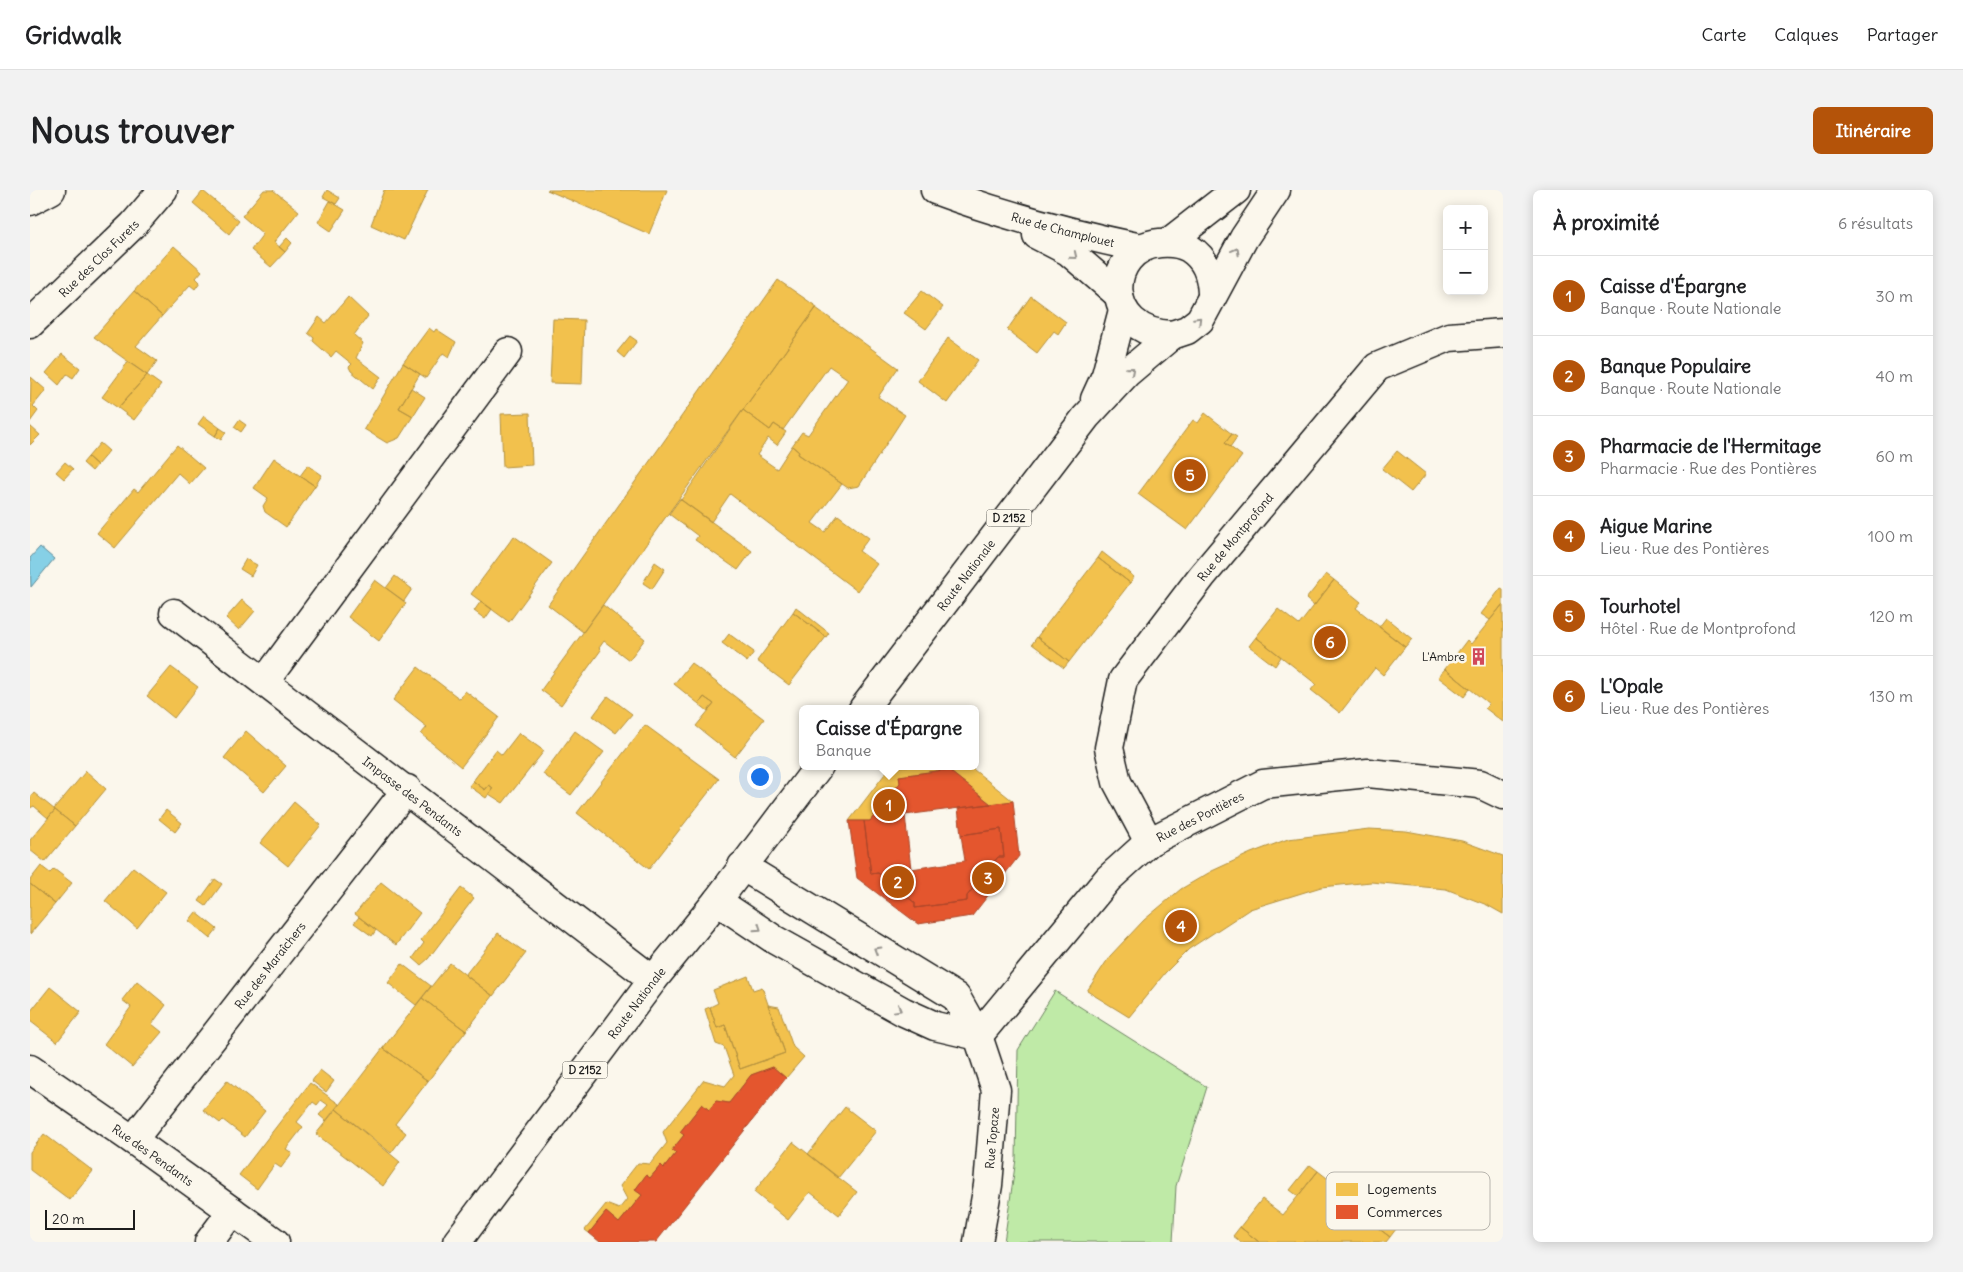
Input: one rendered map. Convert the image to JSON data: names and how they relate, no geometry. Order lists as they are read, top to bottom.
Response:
{
  "streets": {
    "street": [
      "Rue de Champlouet",
      "Rue des Clos Furets",
      "D 2152",
      "Rue de Montprofond",
      "Route Nationale",
      "Impasse des Pendants",
      "Rue des Pontières",
      "Rue des Maraîchers",
      "Rue Topaze",
      "Rue des Pendants"
    ]
  },
  "crossings": [
    ["Rue de Champlouet", "Route Nationale"],
    ["Rue de Montprofond", "Rue des Pontières"],
    ["Route Nationale", "Impasse des Pendants"],
    ["Route Nationale", "Rue Topaze"],
    ["Impasse des Pendants", "Rue des Maraîchers"],
    ["Rue des Pontières", "Rue Topaze"],
    ["Rue des Maraîchers", "Rue des Pendants"]
  ],
  "places": {
    "building": ["L'Ambre"]
  },
  "legend": ["Logements", "Commerces"],
  "scale_bar": "20 m",
  "page": {
    "header": "Gridwalk",
    "nav": ["Carte", "Calques", "Partager"],
    "buttons": "Itinéraire",
    "title": "Nous trouver",
    "heading": ["À proximité", "6 résultats"],
    "map_buttons": ["+", "−"],
    "list": [
      {
        "mark": "1",
        "name": "Caisse d'Épargne",
        "note": "Banque · Route Nationale",
        "value": "30 m"
      },
      {
        "mark": "2",
        "name": "Banque Populaire",
        "note": "Banque · Route Nationale",
        "value": "40 m"
      },
      {
        "mark": "3",
        "name": "Pharmacie de l'Hermitage",
        "note": "Pharmacie · Rue des Pontières",
        "value": "60 m"
      },
      {
        "mark": "4",
        "name": "Aigue Marine",
        "note": "Lieu · Rue des Pontières",
        "value": "100 m"
      },
      {
        "mark": "5",
        "name": "Tourhotel",
        "note": "Hôtel · Rue de Montprofond",
        "value": "120 m"
      },
      {
        "mark": "6",
        "name": "L'Opale",
        "note": "Lieu · Rue des Pontières",
        "value": "130 m"
      }
    ],
    "pins": [
      "5",
      "6",
      "1",
      "3",
      "2",
      "4"
    ],
    "popup": ["Caisse d'Épargne", "Banque"],
    "scale": "20 m"
  }
}
